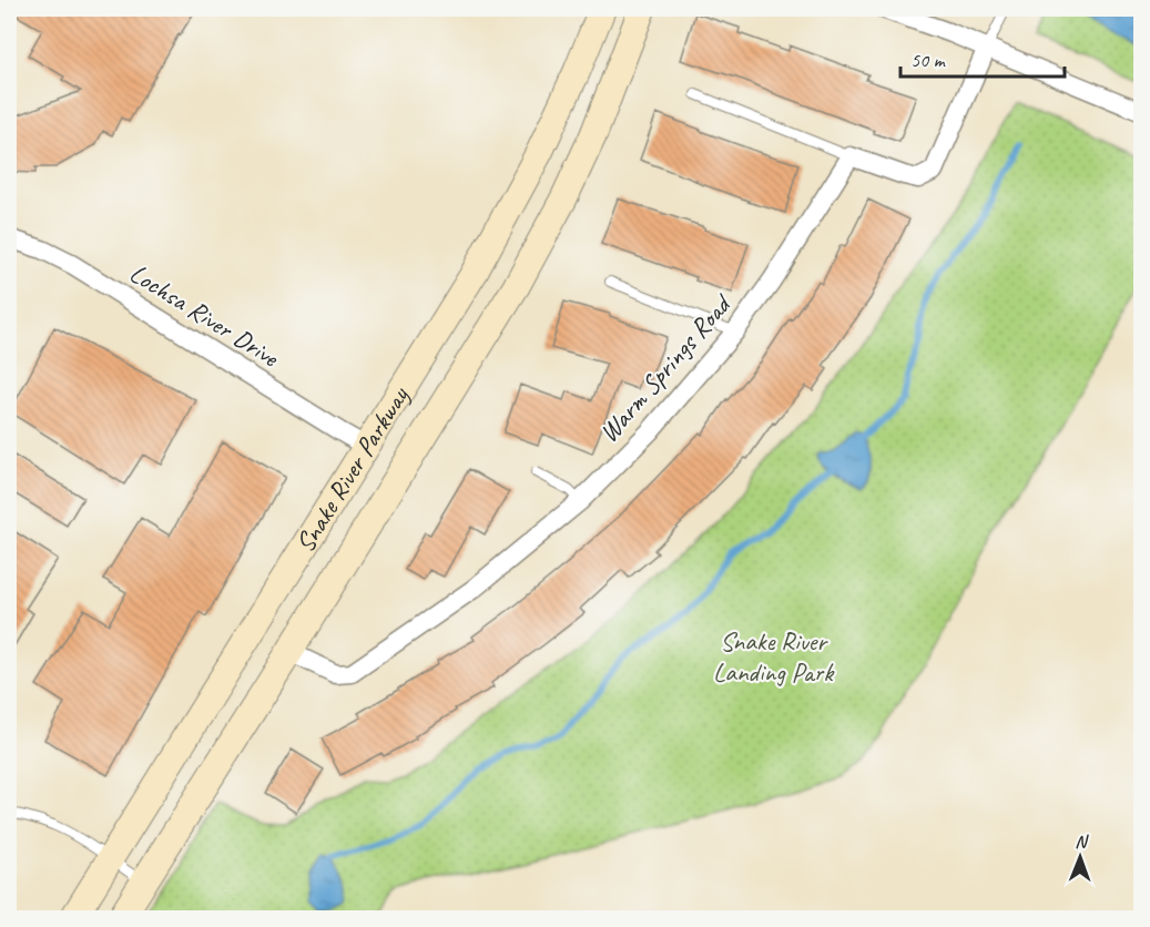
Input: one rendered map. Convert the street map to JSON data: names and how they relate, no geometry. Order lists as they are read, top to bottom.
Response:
{
  "streets": {
    "street": ["Lochsa River Drive", "Warm Springs Road", "Snake River Parkway"]
  },
  "crossings": [
    ["Lochsa River Drive", "Snake River Parkway"],
    ["Warm Springs Road", "Snake River Parkway"]
  ],
  "parks": ["Snake River Landing Park"],
  "scale_bar": "50 m",
  "north": "top"
}
